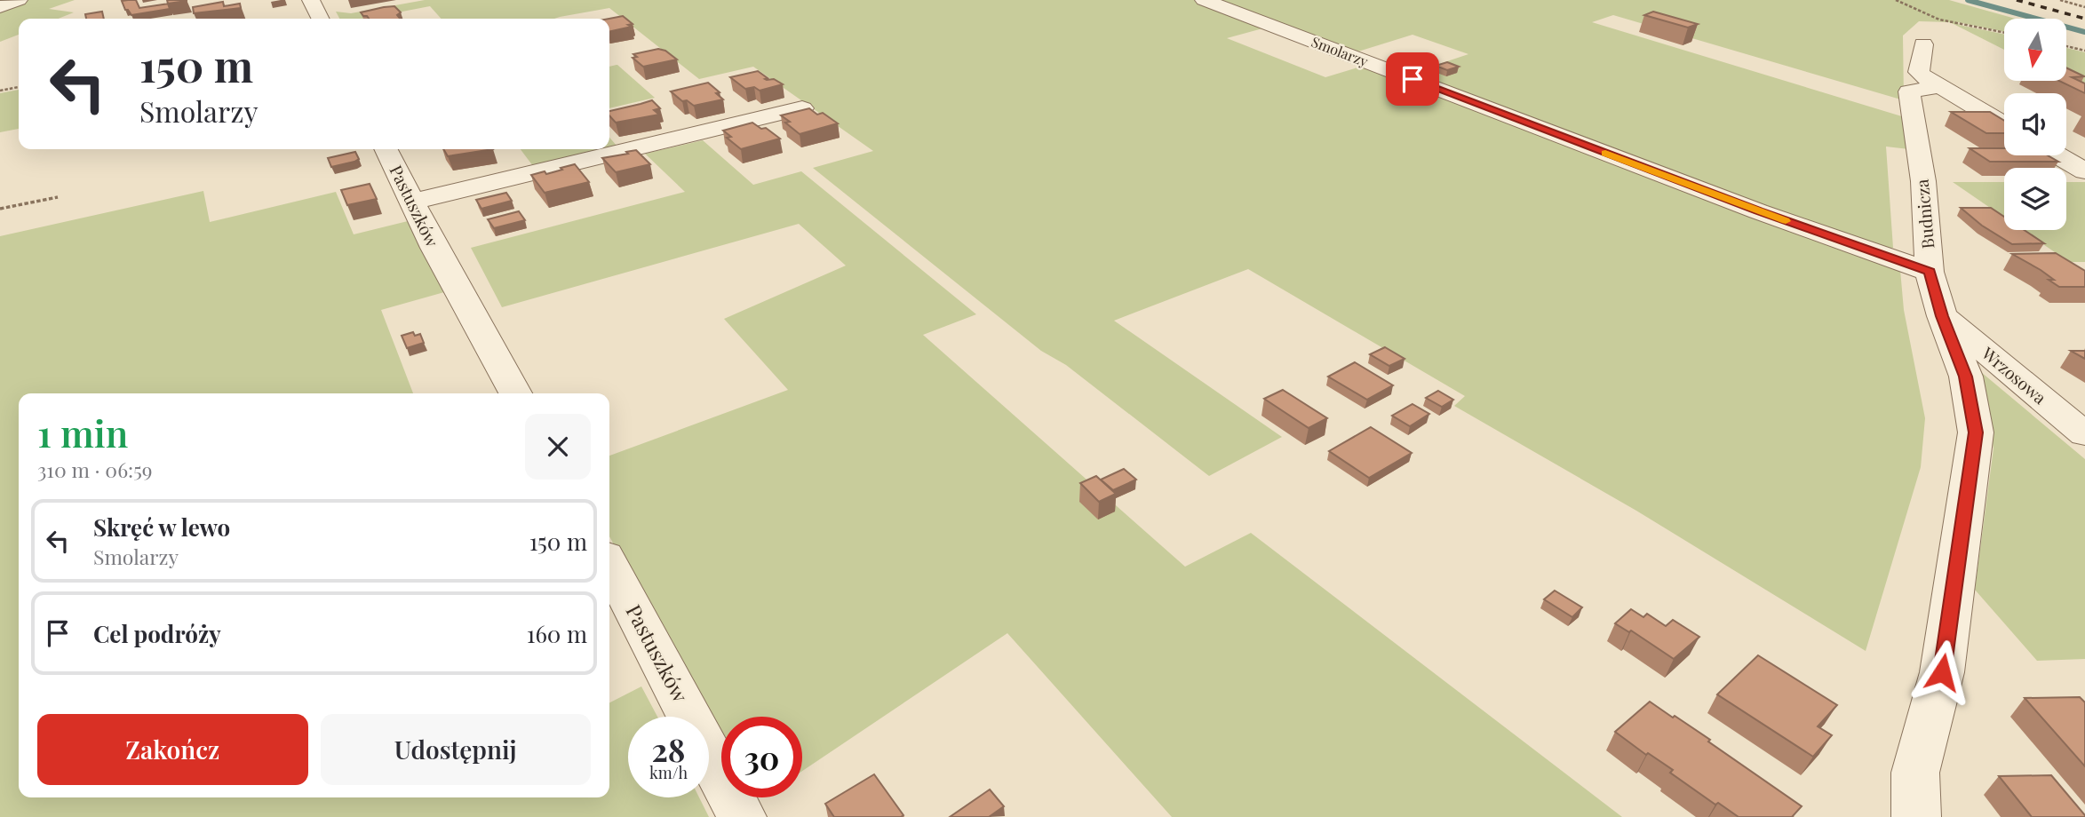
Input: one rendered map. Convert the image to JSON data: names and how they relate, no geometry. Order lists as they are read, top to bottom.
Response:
{
  "streets": {
    "street": [
      "Smolarzy",
      "Pastuszków",
      "Budnicza",
      "Wrzosowa"
    ]
  },
  "crossings": [
    ["Smolarzy", "Budnicza"],
    ["Budnicza", "Wrzosowa"]
  ],
  "north": "bottom",
  "page": {
    "turn": ["150 m", "Smolarzy"],
    "heading": ["1 min", "310 m · 06:59"],
    "list": [
      {
        "name": "Skręć w lewo",
        "note": "Smolarzy",
        "value": "150 m"
      },
      {
        "name": "Cel podróży",
        "value": "160 m"
      }
    ],
    "buttons": ["Zakończ", "Udostępnij"],
    "speed": "28 km/h",
    "limit": "30"
  }
}
